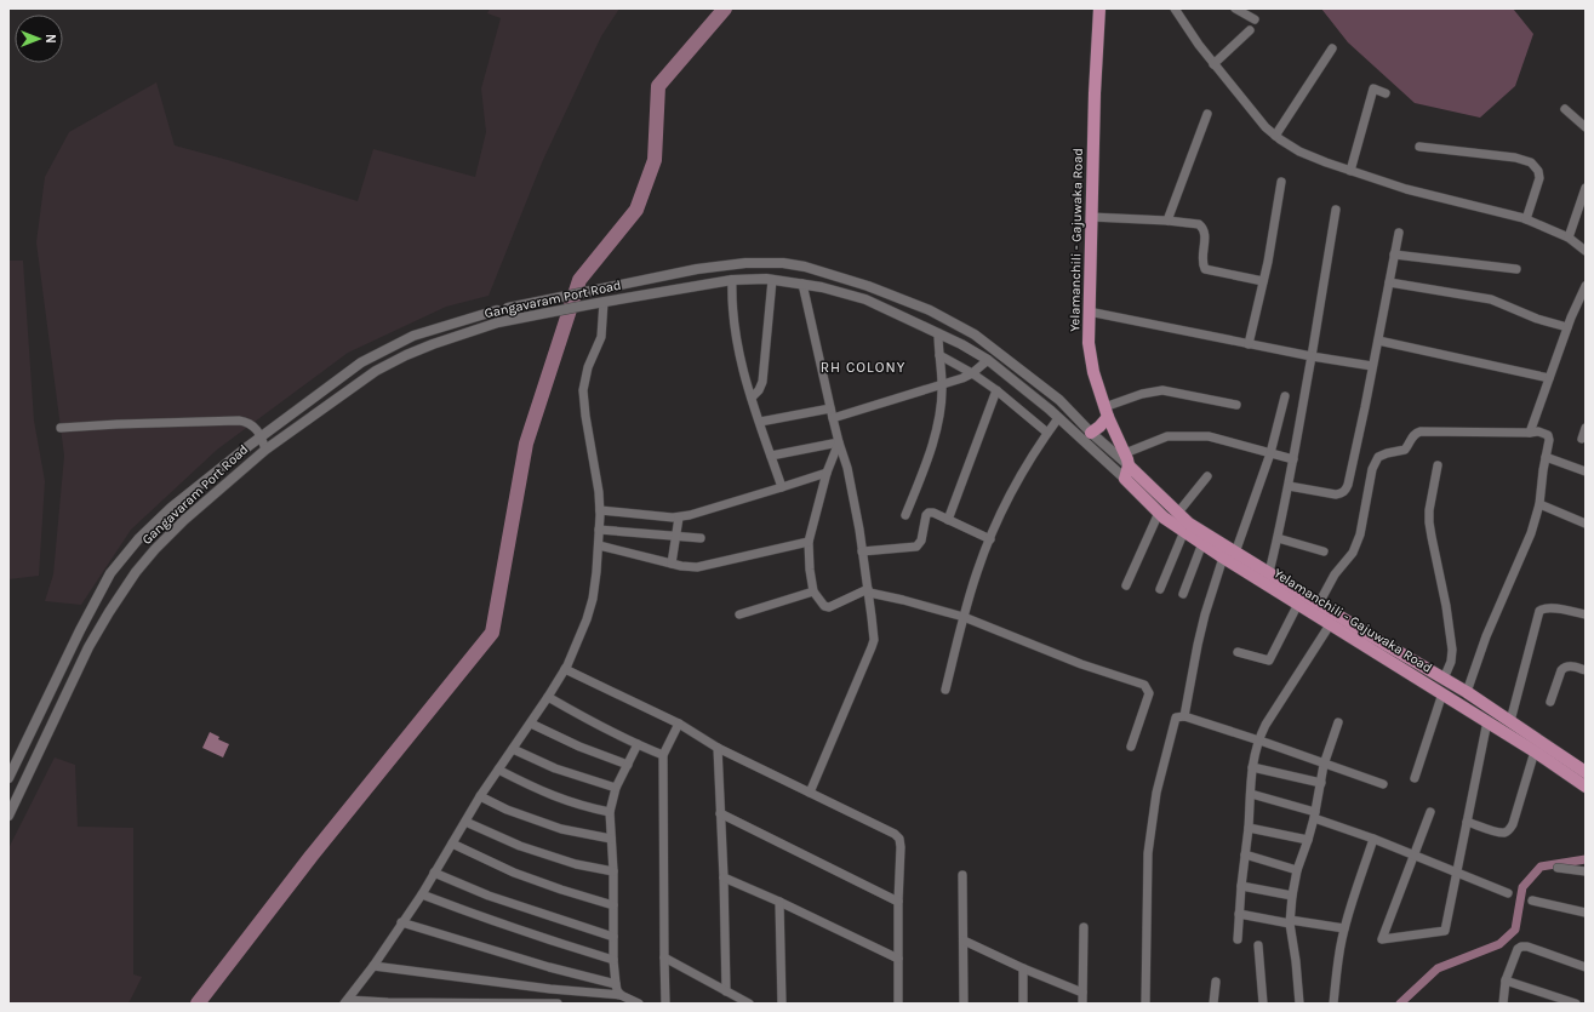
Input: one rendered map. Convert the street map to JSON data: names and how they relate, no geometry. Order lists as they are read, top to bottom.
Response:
{
  "streets": {
    "main road": ["Yelamanchili - Gajuwaka Road"],
    "street": ["Gangavaram Port Road"]
  },
  "crossings": [
    ["Yelamanchili - Gajuwaka Road", "Gangavaram Port Road"]
  ],
  "districts": ["RH COLONY"],
  "north": "right"
}
